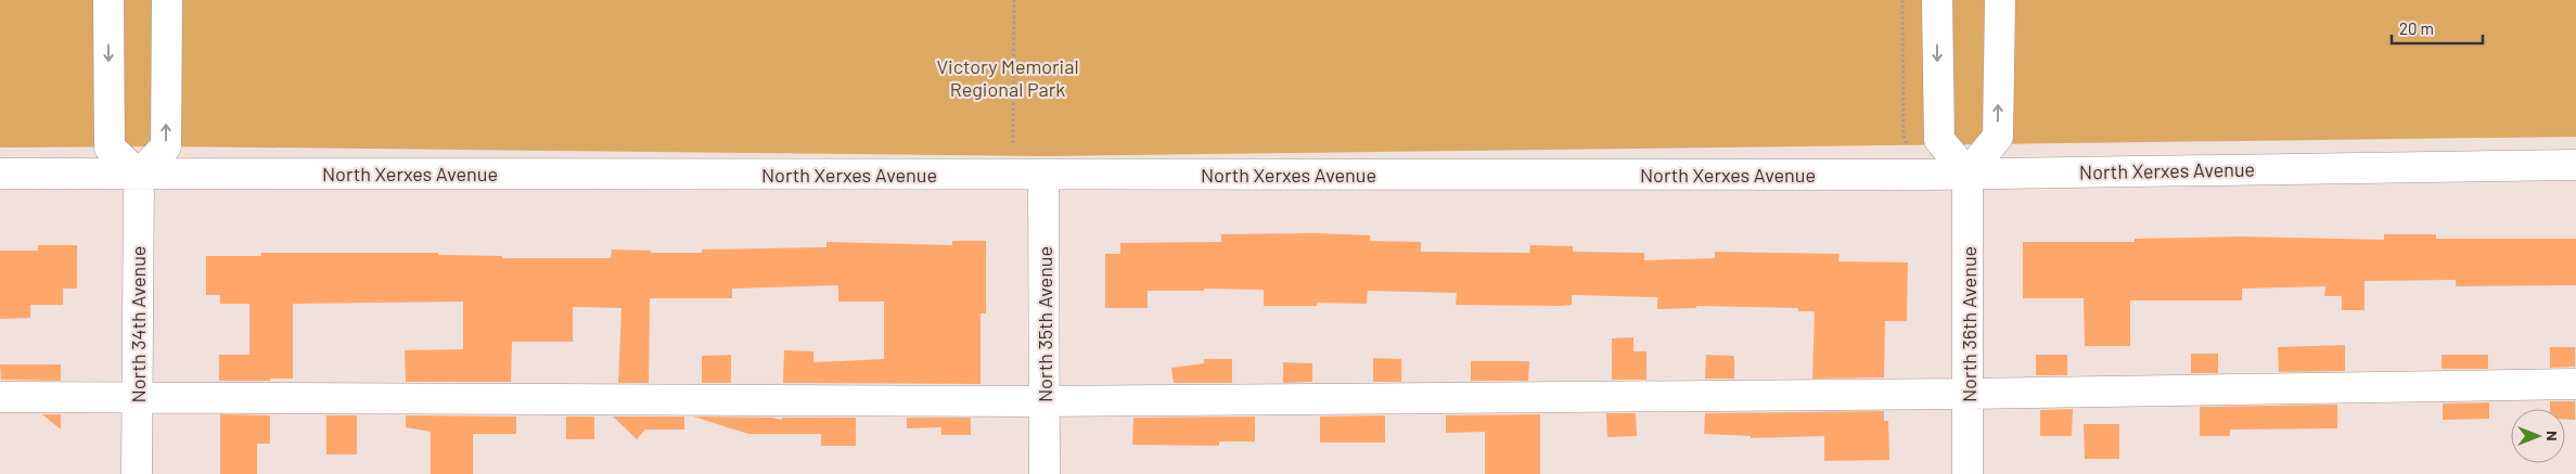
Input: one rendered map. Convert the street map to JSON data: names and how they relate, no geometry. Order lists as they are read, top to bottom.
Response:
{
  "streets": {
    "street": [
      "North Xerxes Avenue",
      "North 34th Avenue",
      "North 35th Avenue",
      "North 36th Avenue"
    ]
  },
  "crossings": [
    ["North Xerxes Avenue", "North 34th Avenue"],
    ["North Xerxes Avenue", "North 35th Avenue"],
    ["North Xerxes Avenue", "North 36th Avenue"]
  ],
  "parks": ["Victory Memorial Regional Park"],
  "scale_bar": "20 m",
  "north": "right"
}
